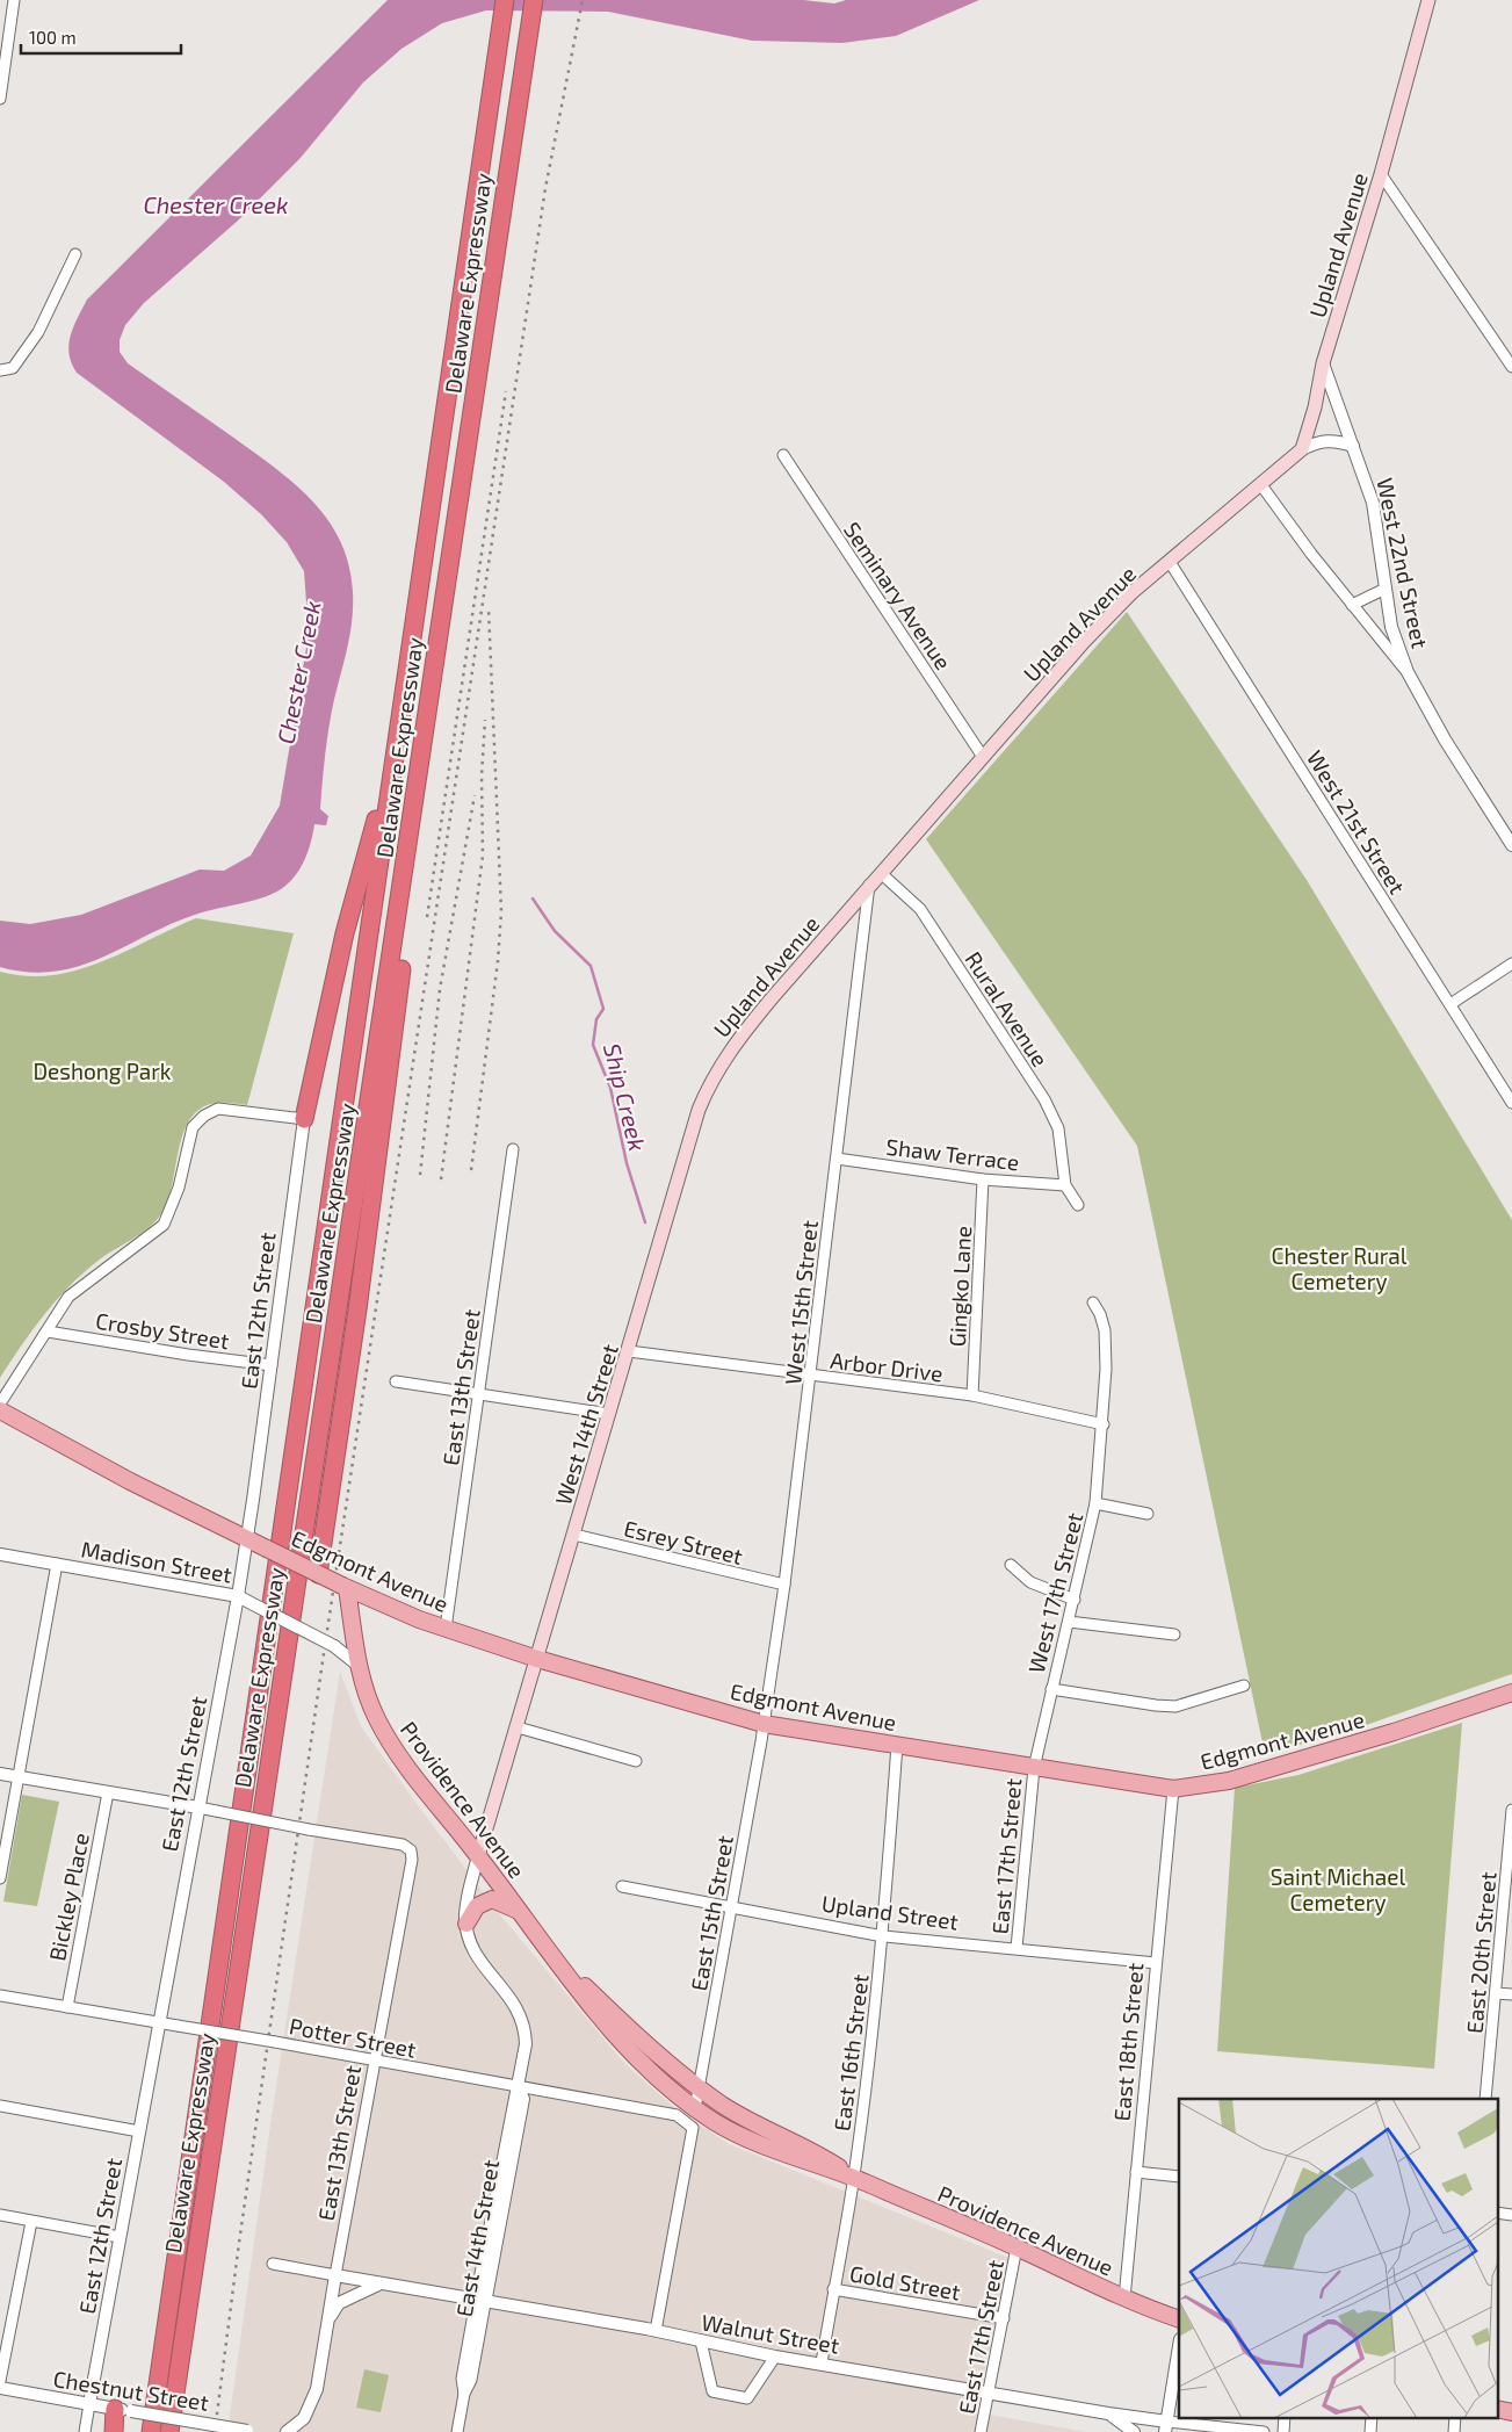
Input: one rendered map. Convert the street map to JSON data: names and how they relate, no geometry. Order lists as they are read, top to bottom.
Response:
{
  "streets": {
    "highway": ["Delaware Expressway"],
    "main road": [
      "Upland Avenue",
      "West 14th Street",
      "Edgmont Avenue",
      "Providence Avenue",
      "East 14th Street"
    ],
    "street": [
      "West 22nd Street",
      "Seminary Avenue",
      "West 21st Street",
      "Rural Avenue",
      "Shaw Terrace",
      "Gingko Lane",
      "West 15th Street",
      "East 12th Street",
      "Crosby Street",
      "Arbor Drive",
      "East 13th Street",
      "Esrey Street",
      "Madison Street",
      "West 17th Street",
      "East 17th Street",
      "Bickley Place",
      "Upland Street",
      "East 15th Street",
      "East 20th Street",
      "Potter Street",
      "East 18th Street",
      "East 16th Street",
      "Gold Street",
      "Walnut Street",
      "Chestnut Street"
    ]
  },
  "crossings": [
    ["Upland Avenue", "West 22nd Street"],
    ["Upland Avenue", "Seminary Avenue"],
    ["Upland Avenue", "West 21st Street"],
    ["Upland Avenue", "Rural Avenue"],
    ["Upland Avenue", "West 15th Street"],
    ["Upland Avenue", "West 14th Street"],
    ["Rural Avenue", "Shaw Terrace"],
    ["Shaw Terrace", "Gingko Lane"],
    ["Shaw Terrace", "West 15th Street"],
    ["Gingko Lane", "Arbor Drive"],
    ["West 15th Street", "Arbor Drive"],
    ["West 15th Street", "Esrey Street"],
    ["West 15th Street", "Edgmont Avenue"],
    ["West 15th Street", "East 15th Street"],
    ["East 12th Street", "Crosby Street"],
    ["East 12th Street", "East 13th Street"],
    ["East 12th Street", "Madison Street"],
    ["East 12th Street", "Edgmont Avenue"],
    ["East 12th Street", "Potter Street"],
    ["East 12th Street", "Chestnut Street"],
    ["Arbor Drive", "West 14th Street"],
    ["Arbor Drive", "West 17th Street"],
    ["East 13th Street", "Edgmont Avenue"],
    ["East 13th Street", "Potter Street"],
    ["East 13th Street", "Walnut Street"],
    ["West 14th Street", "Esrey Street"],
    ["West 14th Street", "Edgmont Avenue"],
    ["West 14th Street", "East 14th Street"],
    ["Madison Street", "Providence Avenue"],
    ["Edgmont Avenue", "West 17th Street"],
    ["Edgmont Avenue", "Providence Avenue"],
    ["Edgmont Avenue", "East 17th Street"],
    ["Edgmont Avenue", "East 15th Street"],
    ["Edgmont Avenue", "East 18th Street"],
    ["Edgmont Avenue", "East 16th Street"],
    ["Edgmont Avenue", "East 14th Street"],
    ["West 17th Street", "East 17th Street"],
    ["Providence Avenue", "East 17th Street"],
    ["Providence Avenue", "East 15th Street"],
    ["Providence Avenue", "East 18th Street"],
    ["Providence Avenue", "East 16th Street"],
    ["Providence Avenue", "East 14th Street"],
    ["East 17th Street", "Upland Street"],
    ["East 17th Street", "Gold Street"],
    ["East 17th Street", "Walnut Street"],
    ["Bickley Place", "Potter Street"],
    ["Upland Street", "East 15th Street"],
    ["Upland Street", "East 18th Street"],
    ["Upland Street", "East 16th Street"],
    ["Potter Street", "East 14th Street"],
    ["Potter Street", "Walnut Street"],
    ["East 16th Street", "Gold Street"],
    ["East 16th Street", "Walnut Street"],
    ["East 14th Street", "Walnut Street"]
  ],
  "water": ["Chester Creek", "Ship Creek"],
  "parks": ["Deshong Park", "Chester Rural Cemetery", "Saint Michael Cemetery"],
  "scale_bar": "100 m"
}
